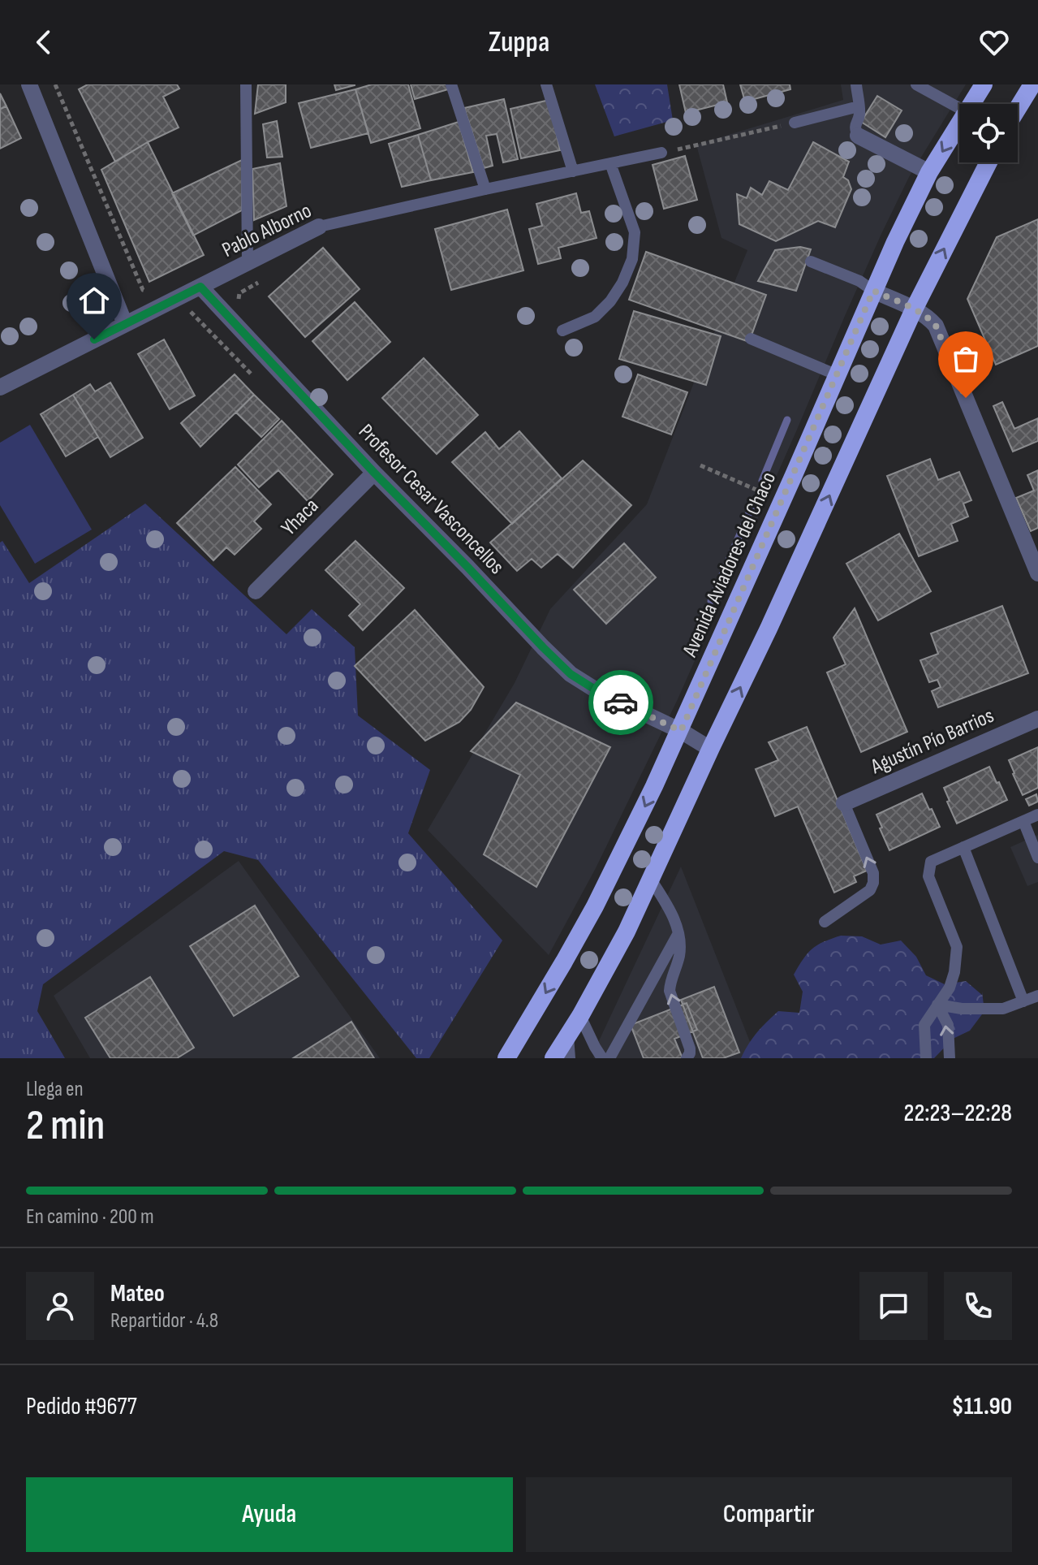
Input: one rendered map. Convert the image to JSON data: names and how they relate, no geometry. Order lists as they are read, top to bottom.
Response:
{
  "streets": {
    "highway": ["Avenida Aviadores del Chaco"],
    "street": [
      "Pablo Alborno",
      "Profesor Cesar Vasconcellos",
      "Yhaca",
      "Agustín Pío Barrios"
    ]
  },
  "crossings": [
    ["Pablo Alborno", "Profesor Cesar Vasconcellos"],
    ["Profesor Cesar Vasconcellos", "Yhaca"],
    ["Profesor Cesar Vasconcellos", "Avenida Aviadores del Chaco"]
  ],
  "page": {
    "header": "Zuppa",
    "heading": ["2 min", "Llega en", "22:23–22:28"],
    "panel": [
      "Mateo",
      "Repartidor · 4.8",
      "Pedido #9677",
      "$11.90"
    ],
    "bar": "En camino · 200 m",
    "buttons": ["Ayuda", "Compartir"]
  }
}
